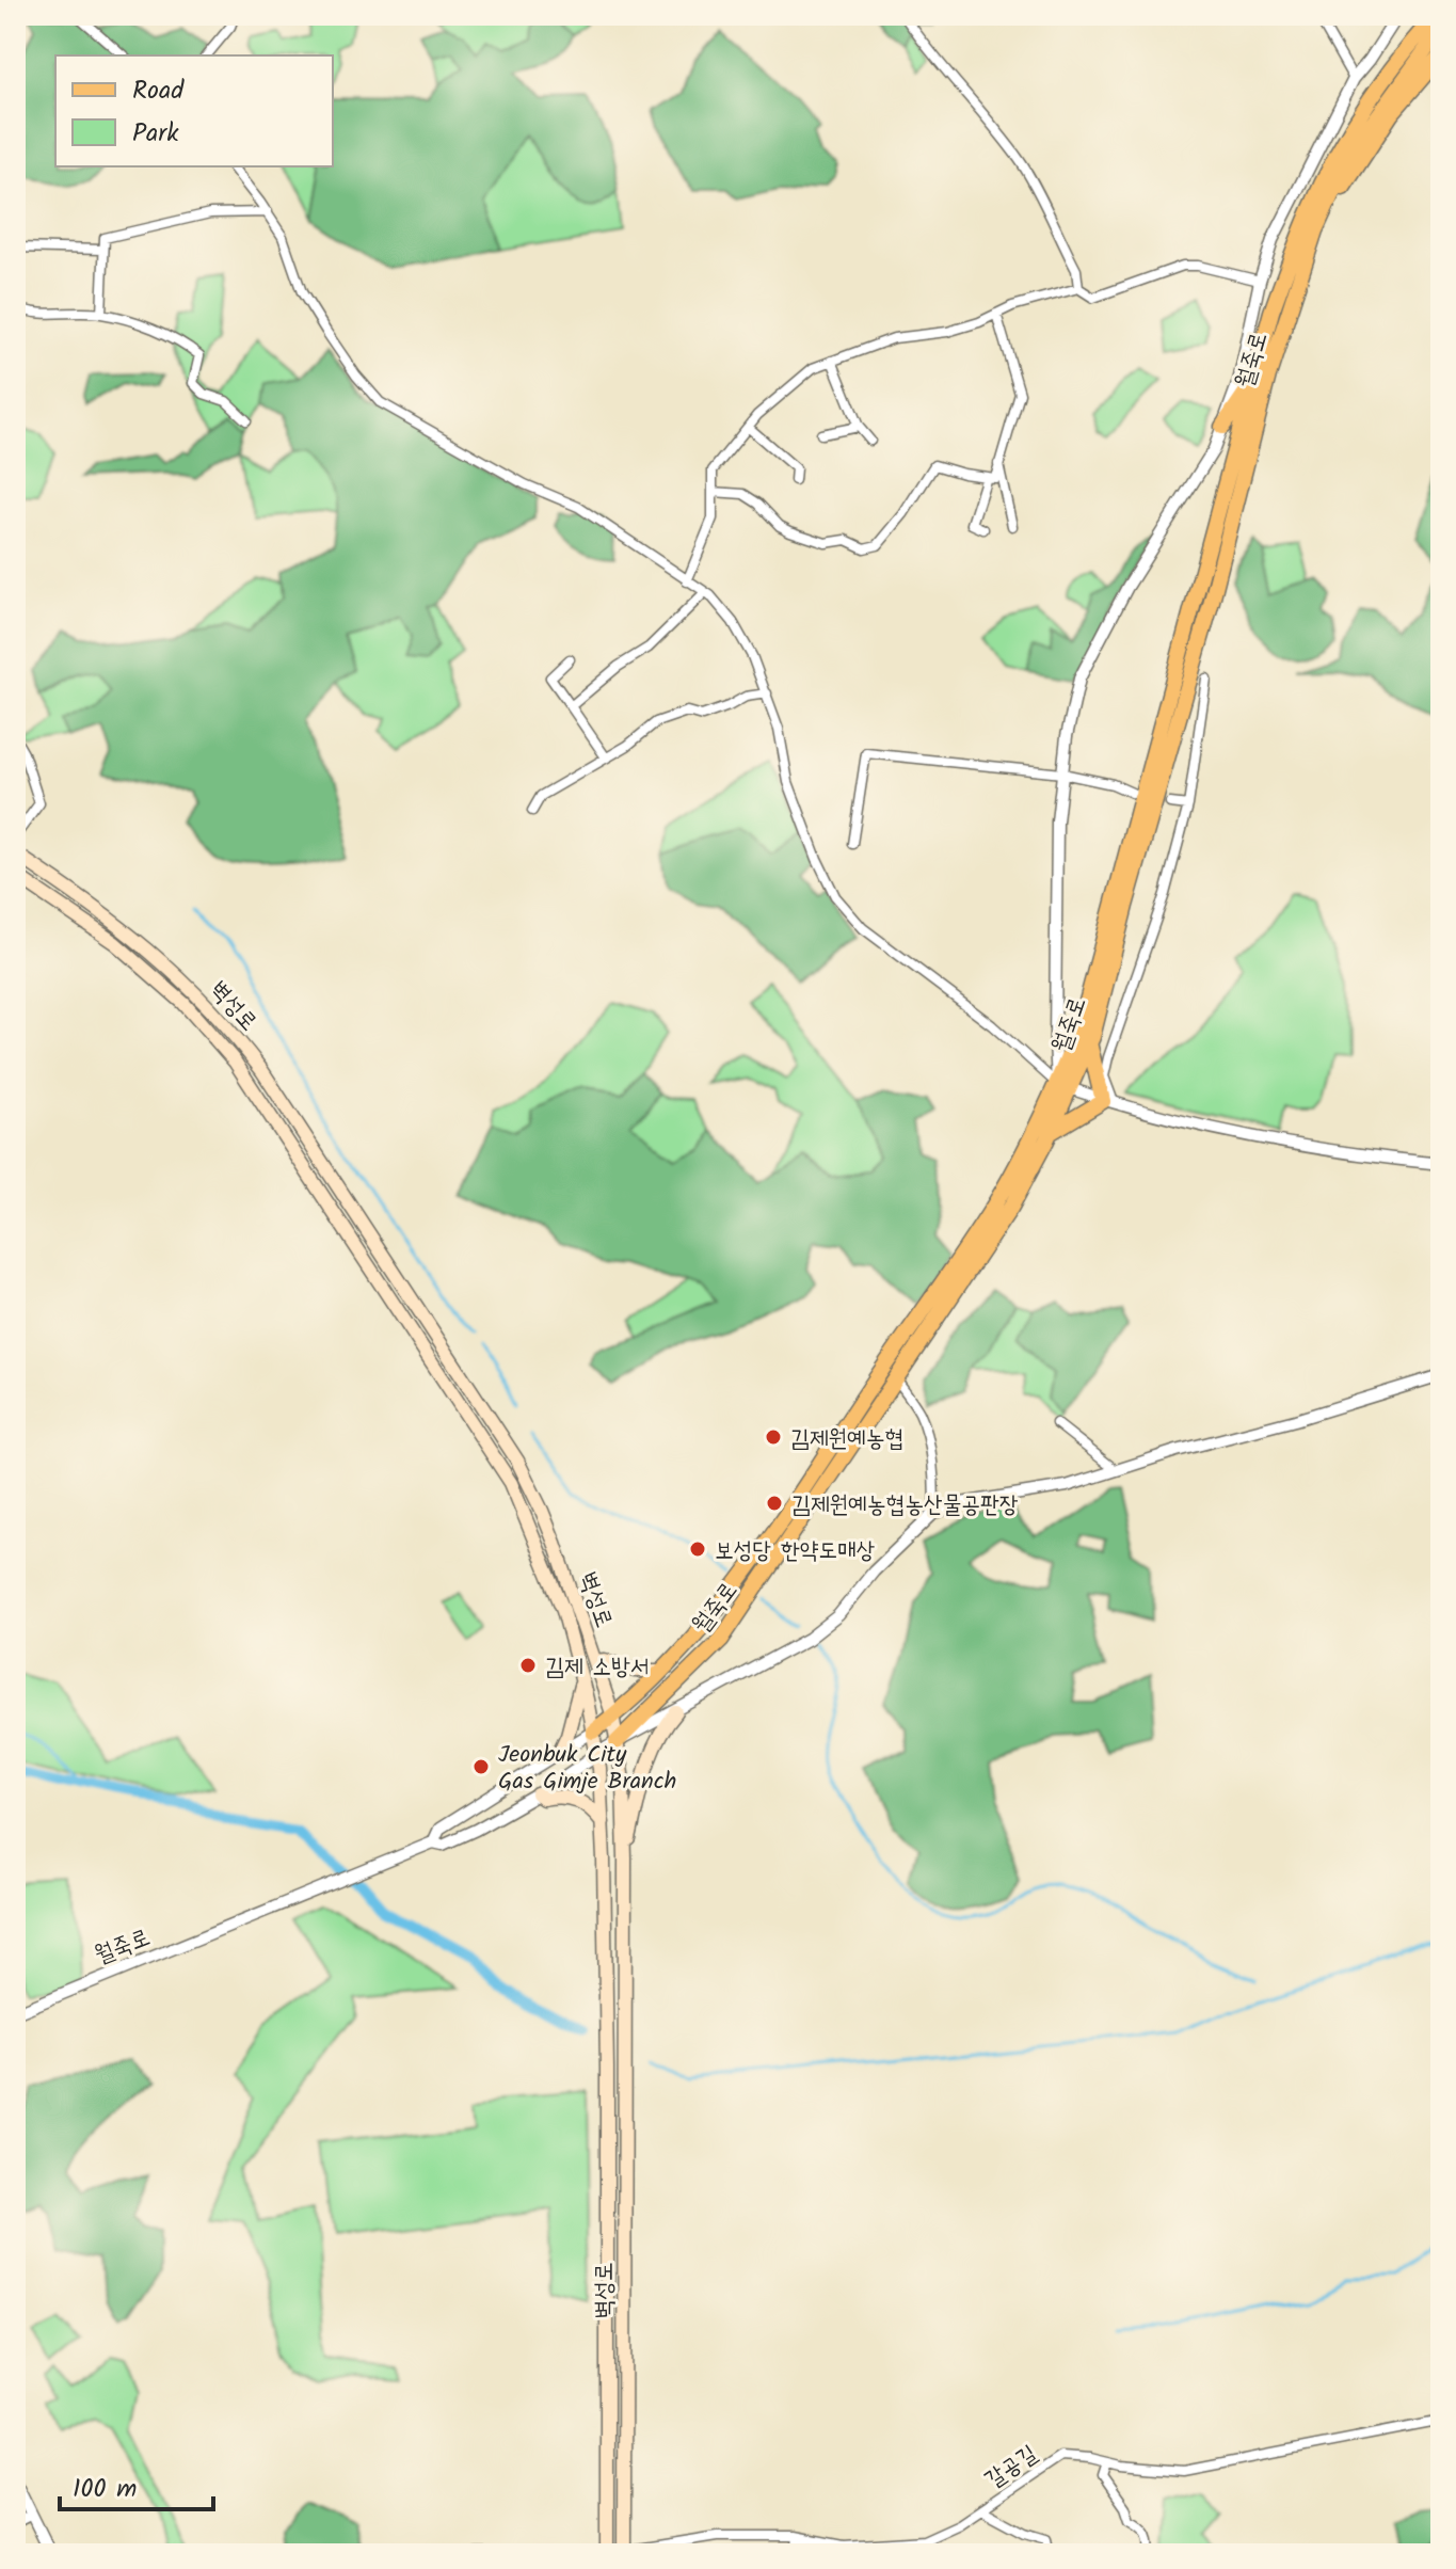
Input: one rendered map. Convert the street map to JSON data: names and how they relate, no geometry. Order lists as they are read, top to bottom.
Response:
{
  "streets": {
    "main road": ["월죽로", "벽성로"],
    "street": ["갈공길"]
  },
  "crossings": [
    ["월죽로", "벽성로"],
    ["벽성로", "갈공길"]
  ],
  "places": [
    "김제원예농협",
    "김제원예농협농산물공판장",
    "보성당 한약도매상",
    "김제 소방서",
    "Jeonbuk City Gas Gimje Branch"
  ],
  "legend": ["Road", "Park"],
  "scale_bar": "100 m"
}
